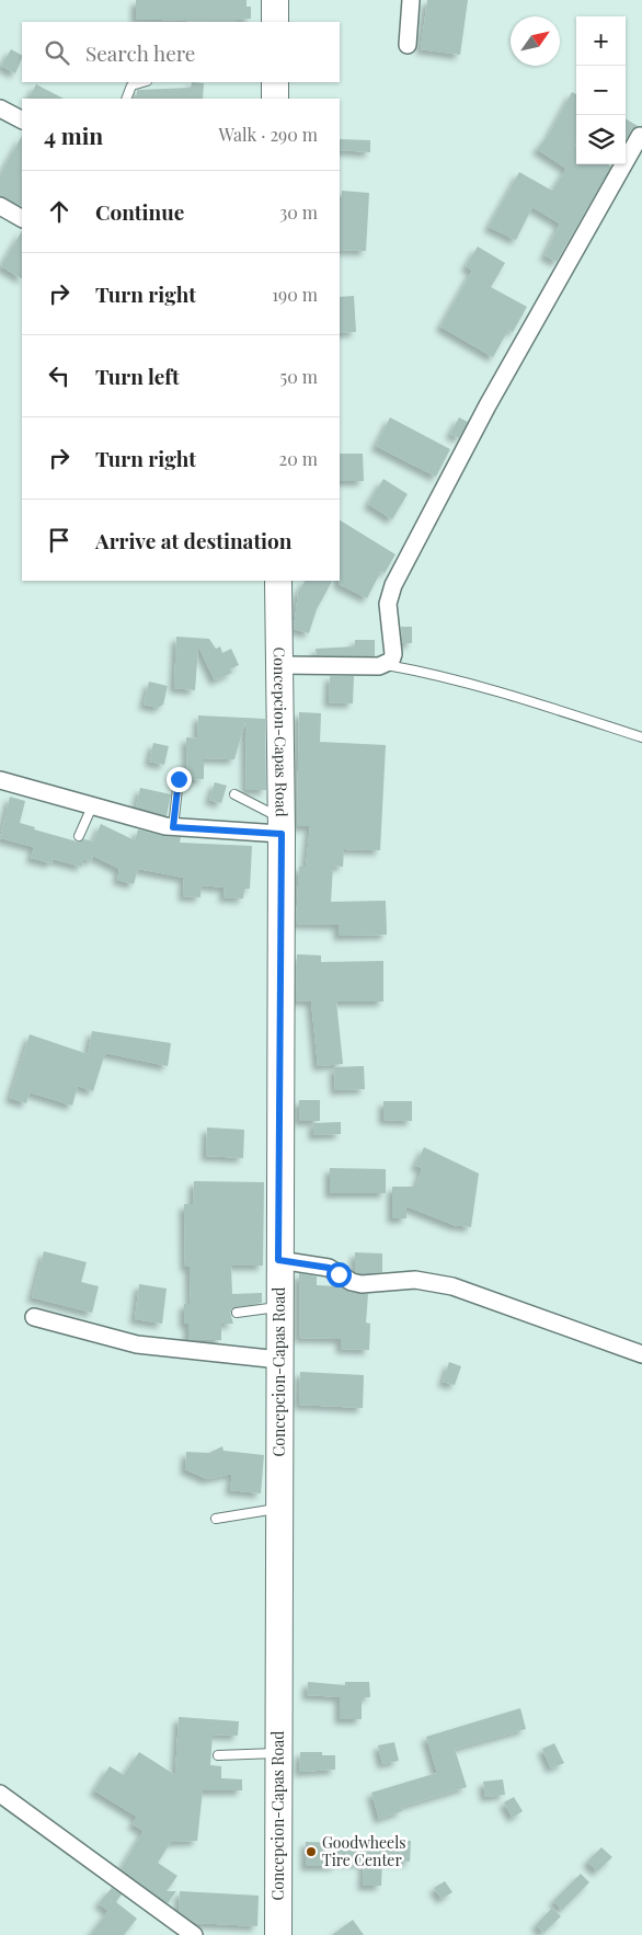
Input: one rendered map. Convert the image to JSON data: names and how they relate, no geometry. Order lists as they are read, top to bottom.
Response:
{
  "streets": {
    "main road": ["Concepcion-Capas Road"]
  },
  "places": ["Goodwheels Tire Center"],
  "north": "top right",
  "page": {
    "map_buttons": ["+", "−"],
    "search": "Search here",
    "heading": ["4 min", "Walk · 290 m"],
    "list": [
      ["Continue", "30 m"],
      ["Turn right", "190 m"],
      ["Turn left", "50 m"],
      ["Turn right", "20 m"],
      "Arrive at destination"
    ]
  }
}
